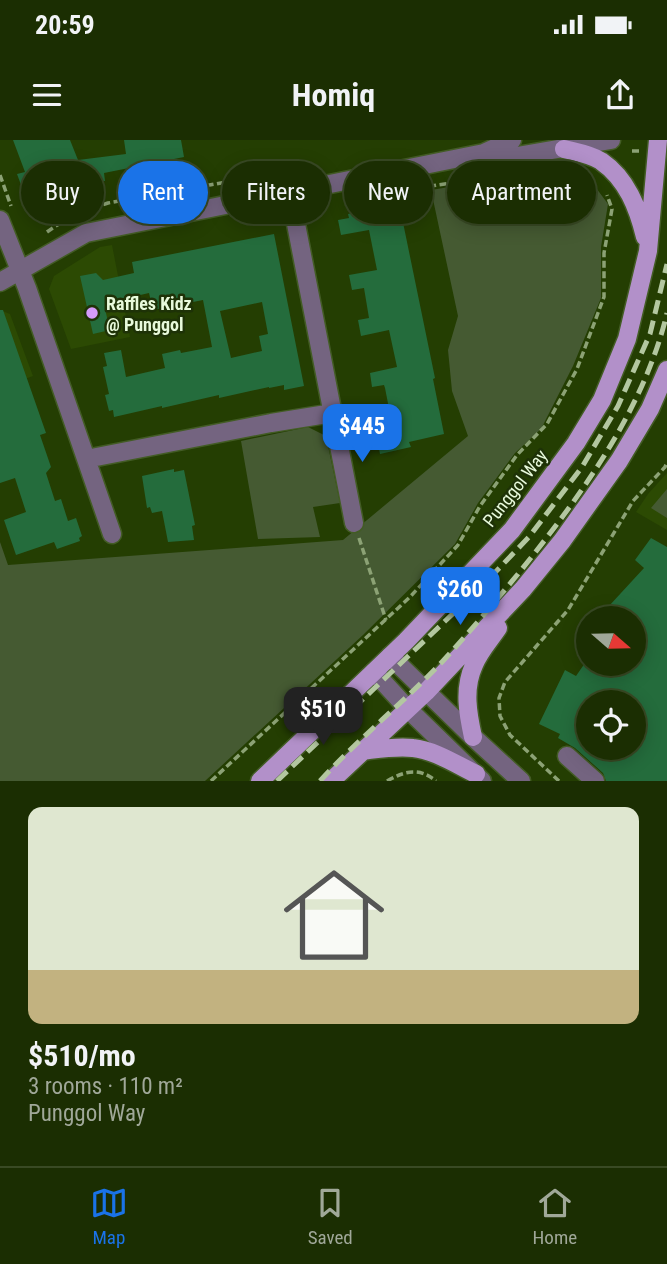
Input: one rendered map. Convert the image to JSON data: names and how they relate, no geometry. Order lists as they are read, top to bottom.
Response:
{
  "streets": {
    "main road": ["Punggol Way"]
  },
  "places": ["Raffles Kidz @ Punggol"],
  "north": "right",
  "page": {
    "status": "20:59",
    "header": "Homiq",
    "chip": [
      "Buy",
      "Rent",
      "Filters",
      "New",
      "Apartment"
    ],
    "price": ["$445", "$260", "$510"],
    "list": [
      {
        "name": "$510/mo",
        "note": "3 rooms · 110 m² · Punggol Way"
      }
    ],
    "tabs": ["Map", "Saved", "Home"]
  }
}
